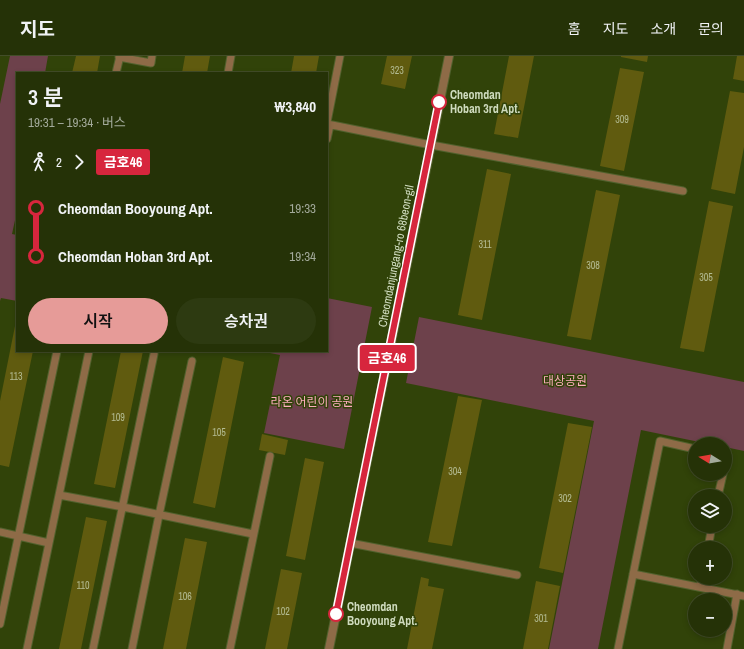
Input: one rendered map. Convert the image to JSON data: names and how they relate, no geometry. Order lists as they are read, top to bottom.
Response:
{
  "streets": {
    "street": ["Cheomdanjungang-ro 68beon-gil"]
  },
  "parks": ["대상공원", "라온 어린이 공원"],
  "places": ["Cheomdan Hoban 3rd Apt.", "Cheomdan Booyoung Apt."],
  "lines": ["bus line 금호46"],
  "house_numbers": [
    "323",
    "309",
    "311",
    "308",
    "305",
    "113",
    "109",
    "105",
    "304",
    "302",
    "110",
    "106",
    "102",
    "301"
  ],
  "north": "left",
  "page": {
    "header": "지도",
    "nav": [
      "홈",
      "지도",
      "소개",
      "문의"
    ],
    "on_map": "금호46",
    "heading": ["3 분", "19:31 – 19:34 · 버스", "₩3,840"],
    "legs": ["2", "금호46"],
    "list": [
      {
        "name": "Cheomdan Booyoung Apt.",
        "value": "19:33"
      },
      {
        "name": "Cheomdan Hoban 3rd Apt.",
        "value": "19:34"
      }
    ],
    "buttons": ["시작", "승차권"],
    "map_buttons": ["+", "−"]
  }
}
